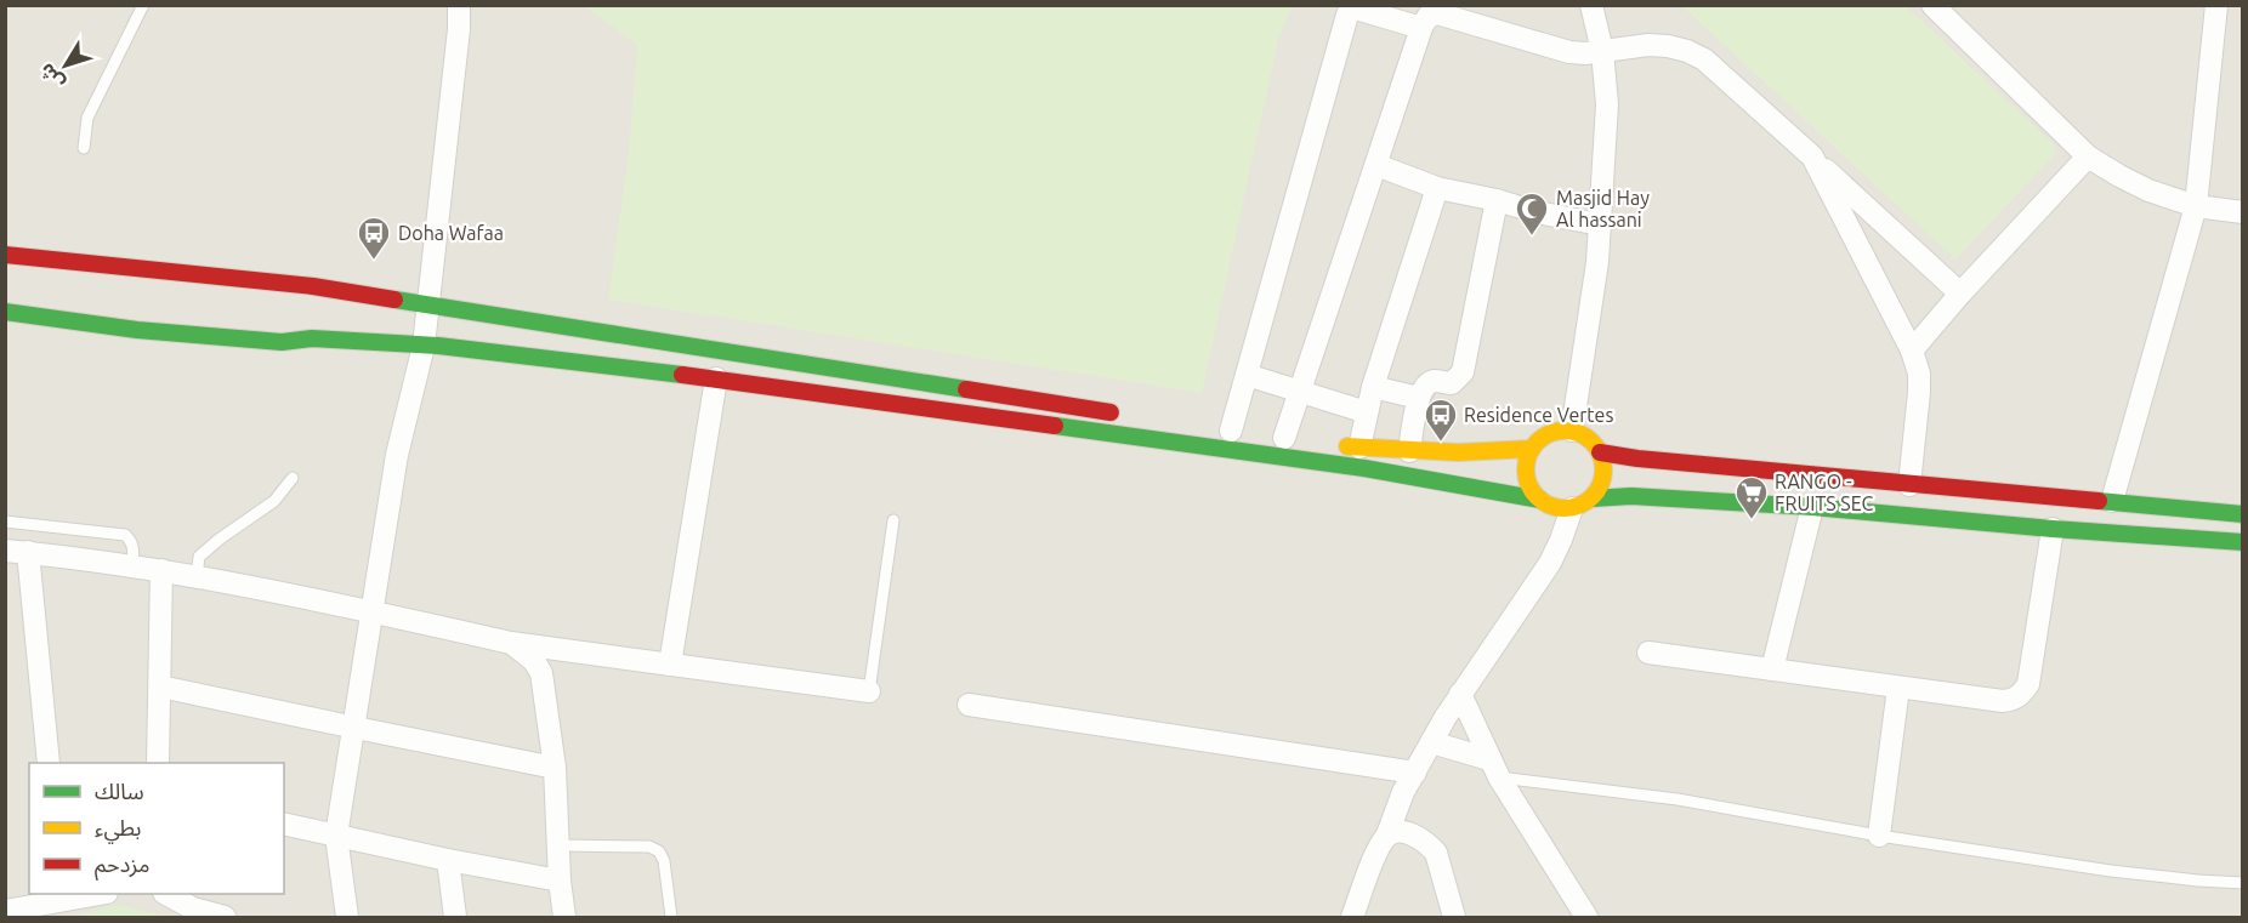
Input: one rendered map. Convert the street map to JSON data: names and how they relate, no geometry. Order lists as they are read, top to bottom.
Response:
{
  "places": {
    "mosque": ["Masjid Hay Al hassani"],
    "bus stop": ["Doha Wafaa", "Residence Vertes"],
    "supermarket": ["RANGO - FRUITS SEC"]
  },
  "legend": ["سالك", "بطيء", "مزدحم"],
  "north": "bottom left"
}
